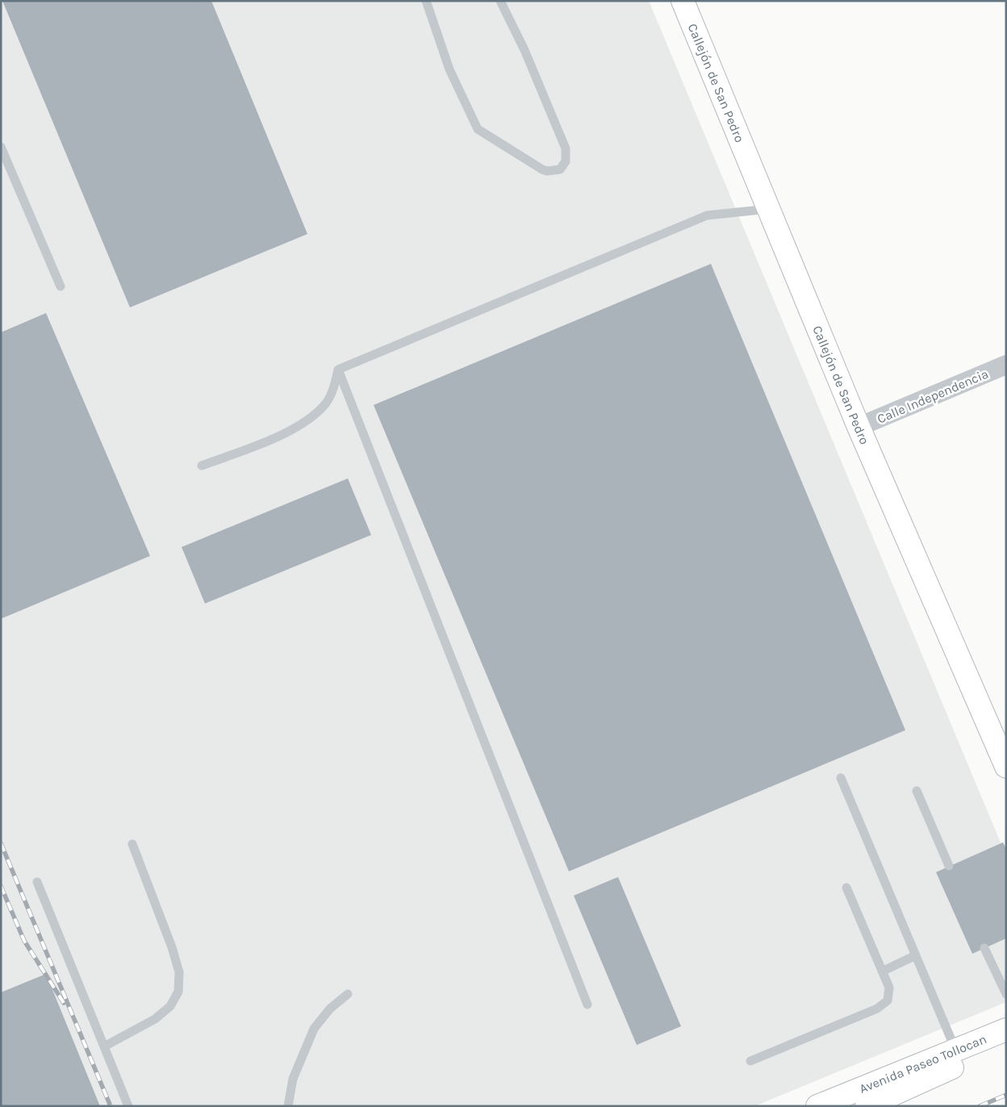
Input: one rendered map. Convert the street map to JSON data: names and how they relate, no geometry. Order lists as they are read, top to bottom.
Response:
{
  "streets": {
    "main road": ["Callejón de San Pedro", "Avenida Paseo Tollocan"],
    "street": ["Calle Independencia"]
  },
  "crossings": [
    ["Callejón de San Pedro", "Calle Independencia"]
  ]
}
